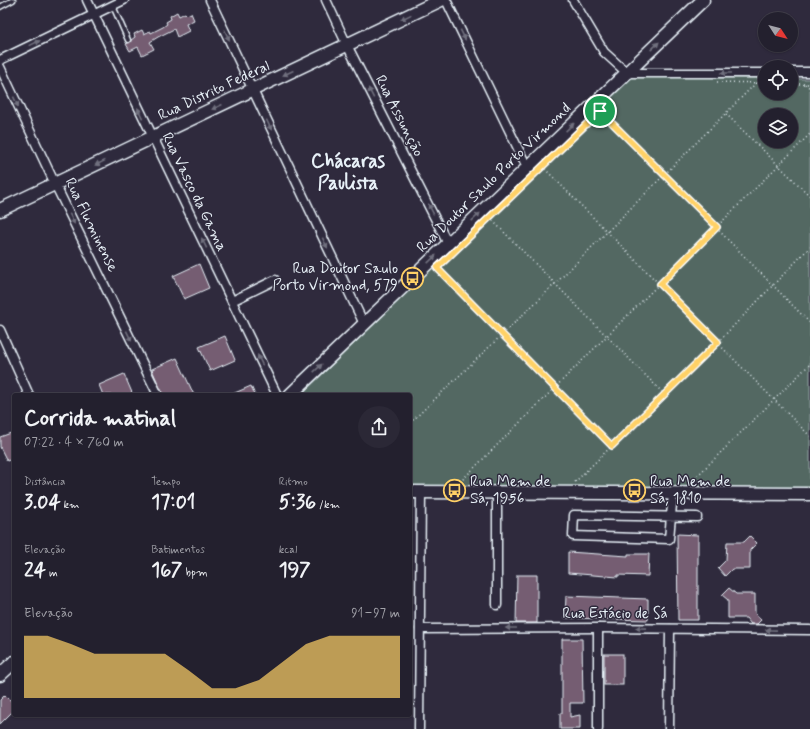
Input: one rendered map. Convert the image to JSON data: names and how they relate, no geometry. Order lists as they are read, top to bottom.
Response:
{
  "streets": {
    "street": [
      "Rua Distrito Federal",
      "Rua Assunção",
      "Rua Doutor Saulo Porto Virmond",
      "Rua Vasco da Gama",
      "Rua Fluminense",
      "Rua Estácio de Sá"
    ]
  },
  "crossings": [
    ["Rua Distrito Federal", "Rua Assunção"],
    ["Rua Distrito Federal", "Rua Vasco da Gama"],
    ["Rua Distrito Federal", "Rua Fluminense"],
    ["Rua Assunção", "Rua Doutor Saulo Porto Virmond"]
  ],
  "one_way": [
    "Rua Distrito Federal",
    "Rua Assunção",
    "Rua Doutor Saulo Porto Virmond",
    "Rua Vasco da Gama",
    "Rua Fluminense",
    "Rua Estácio de Sá"
  ],
  "districts": ["Chácaras Paulista"],
  "places": {
    "bus stop": ["Rua Doutor Saulo Porto Virmond, 579", "Rua Mem de Sá, 1956", "Rua Mem de Sá, 1810"]
  },
  "north": "bottom right",
  "page": {
    "heading": ["Corrida matinal", "07:22 · 4 × 760 m"],
    "stats": [
      ["Distância", "3.04 km"],
      ["Tempo", "17:01"],
      ["Ritmo", "5:36 /km"],
      ["Elevação", "24 m"],
      ["Batimentos", "167 bpm"],
      ["kcal", "197"]
    ],
    "chart": ["Elevação", "91–97 m"]
  }
}
